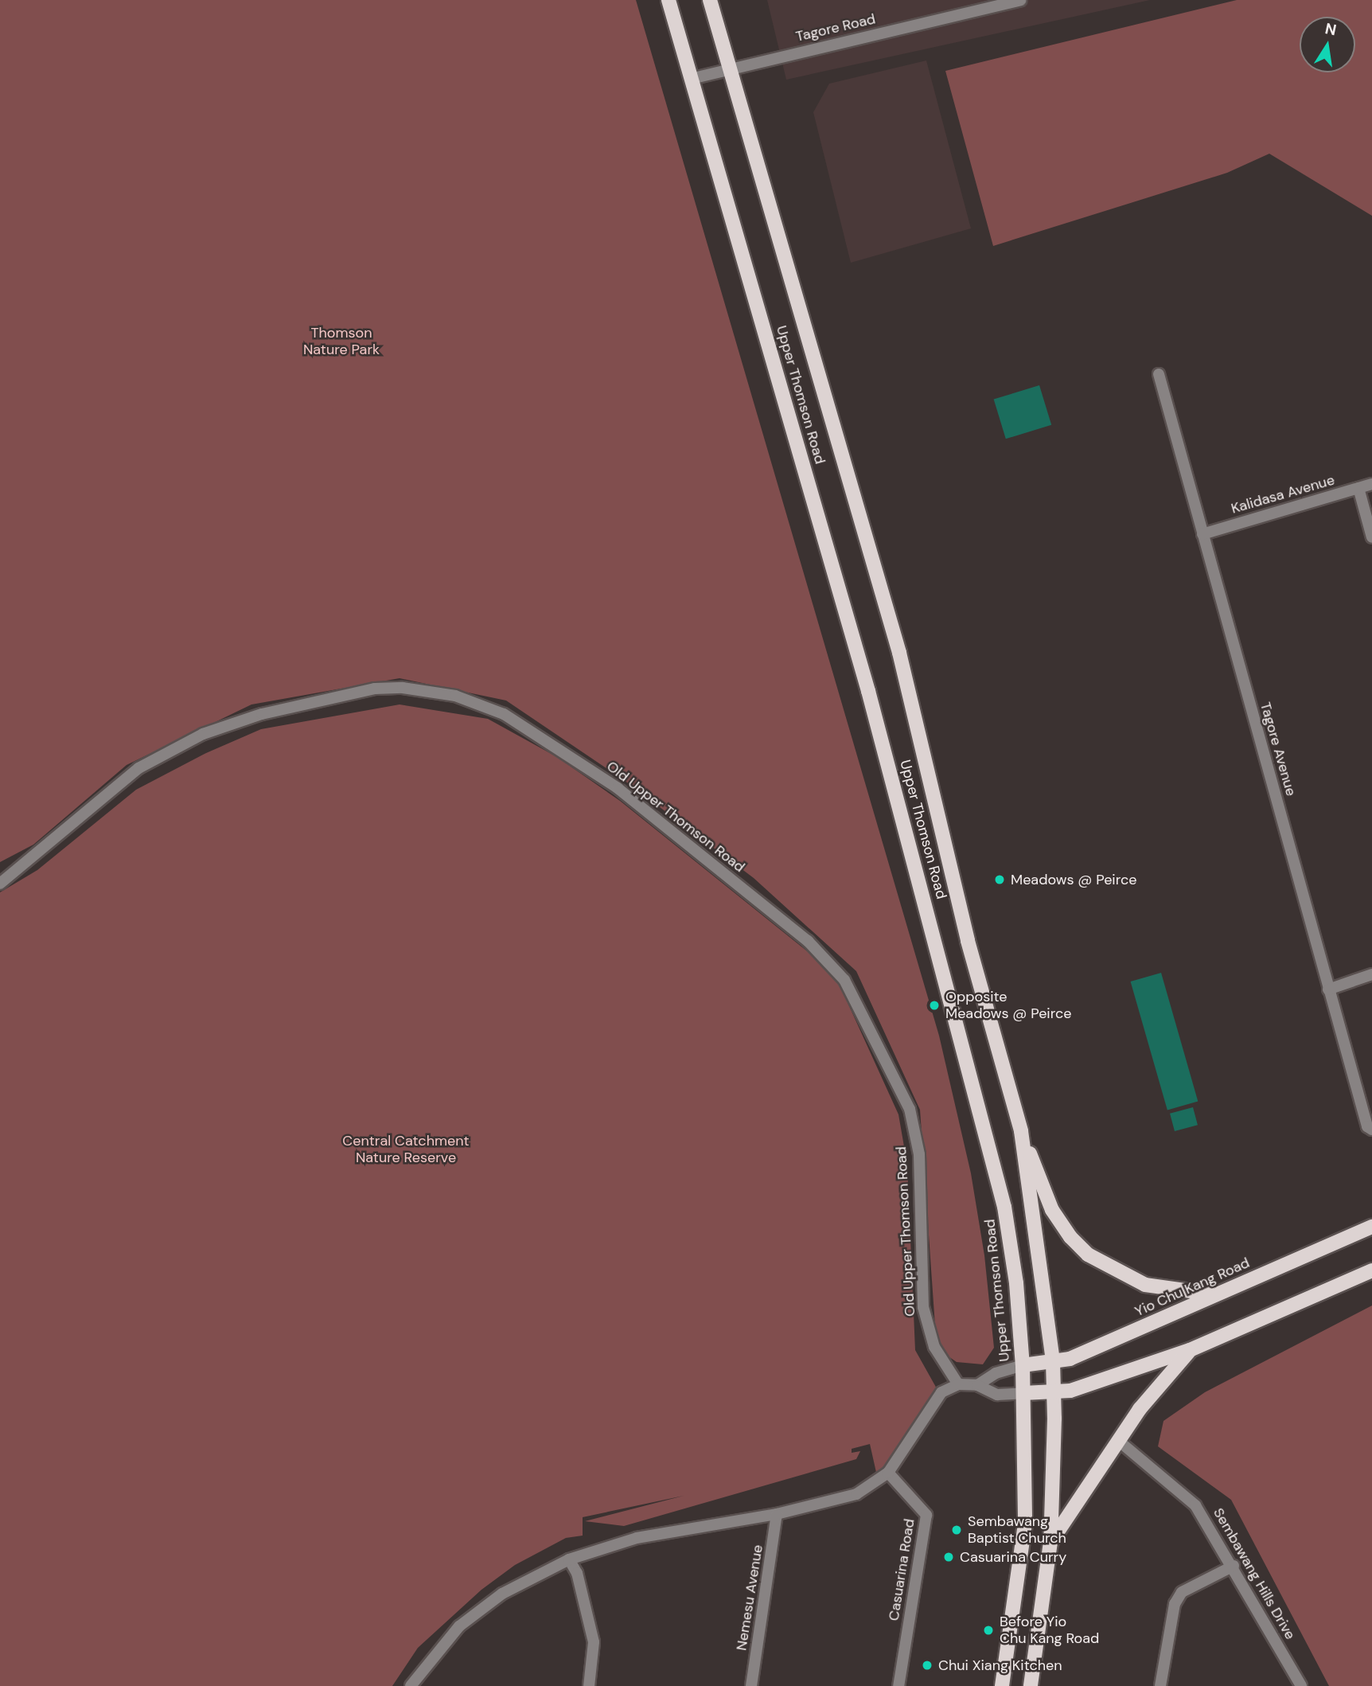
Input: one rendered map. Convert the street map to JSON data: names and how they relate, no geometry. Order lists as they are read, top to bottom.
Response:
{
  "streets": {
    "main road": ["Upper Thomson Road", "Yio Chu Kang Road"],
    "street": [
      "Tagore Road",
      "Kalidasa Avenue",
      "Tagore Avenue",
      "Old Upper Thomson Road",
      "Casuarina Road",
      "Sembawang Hills Drive",
      "Nemesu Avenue"
    ]
  },
  "crossings": [
    ["Tagore Road", "Upper Thomson Road"],
    ["Upper Thomson Road", "Yio Chu Kang Road"],
    ["Kalidasa Avenue", "Tagore Avenue"]
  ],
  "parks": ["Thomson Nature Park", "Central Catchment Nature Reserve"],
  "places": [
    "Meadows @ Peirce",
    "Opposite Meadows @ Peirce",
    "Sembawang Baptist Church",
    "Casuarina Curry",
    "Before Yio Chu Kang Road",
    "Chui Xiang Kitchen"
  ],
  "north": "top"
}
